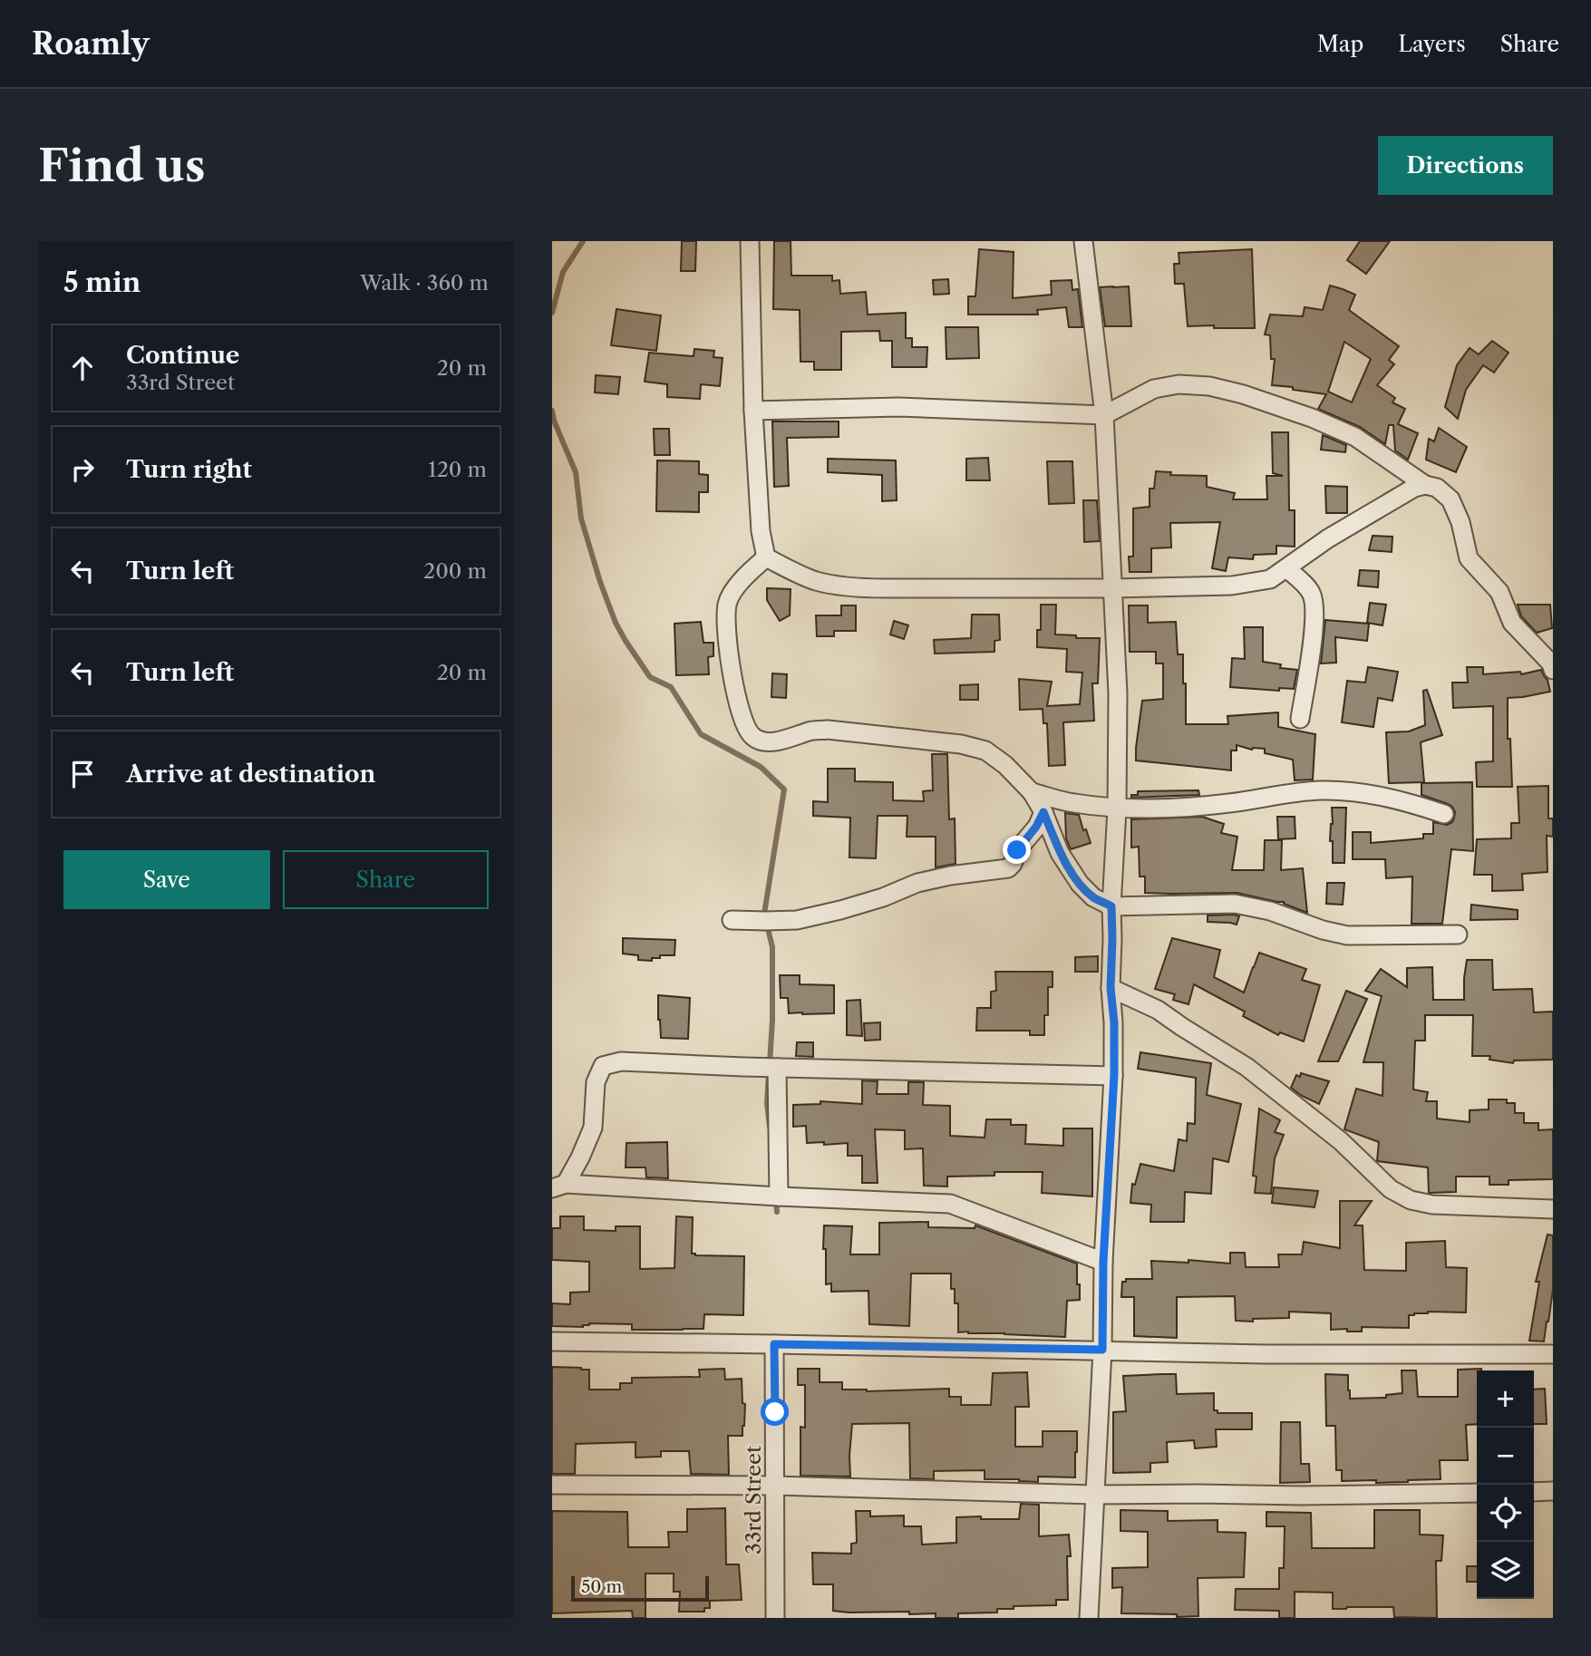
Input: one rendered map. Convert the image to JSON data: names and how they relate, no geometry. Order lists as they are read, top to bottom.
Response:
{
  "streets": {
    "street": ["33rd Street"]
  },
  "scale_bar": "50 m",
  "page": {
    "header": "Roamly",
    "nav": ["Map", "Layers", "Share"],
    "buttons": [
      "Directions",
      ["Save", "Share"]
    ],
    "title": "Find us",
    "heading": ["5 min", "Walk · 360 m"],
    "list": [
      ["Continue", "33rd Street", "20 m"],
      ["Turn right", "120 m"],
      ["Turn left", "200 m"],
      ["Turn left", "20 m"],
      "Arrive at destination"
    ],
    "map_buttons": ["+", "−"],
    "scale": "50 m"
  }
}
